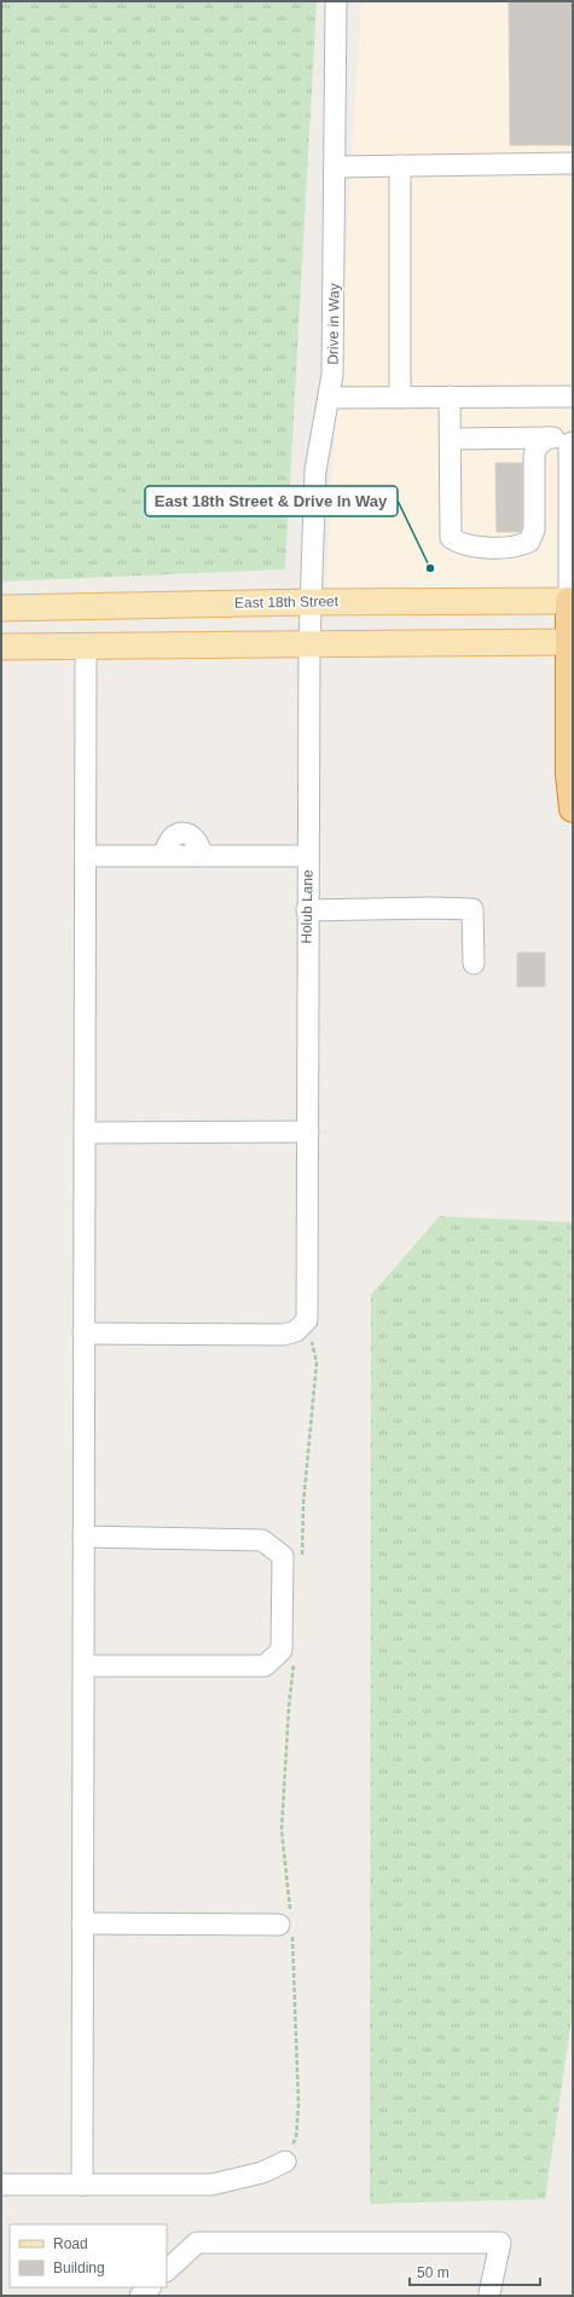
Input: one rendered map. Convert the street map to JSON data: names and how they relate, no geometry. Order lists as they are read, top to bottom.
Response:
{
  "streets": {
    "main road": ["East 18th Street"],
    "street": ["Drive in Way", "Holub Lane"]
  },
  "crossings": [
    ["Drive in Way", "East 18th Street"],
    ["Drive in Way", "Holub Lane"]
  ],
  "places": ["East 18th Street & Drive In Way"],
  "legend": ["Road", "Building"],
  "scale_bar": "50 m"
}
